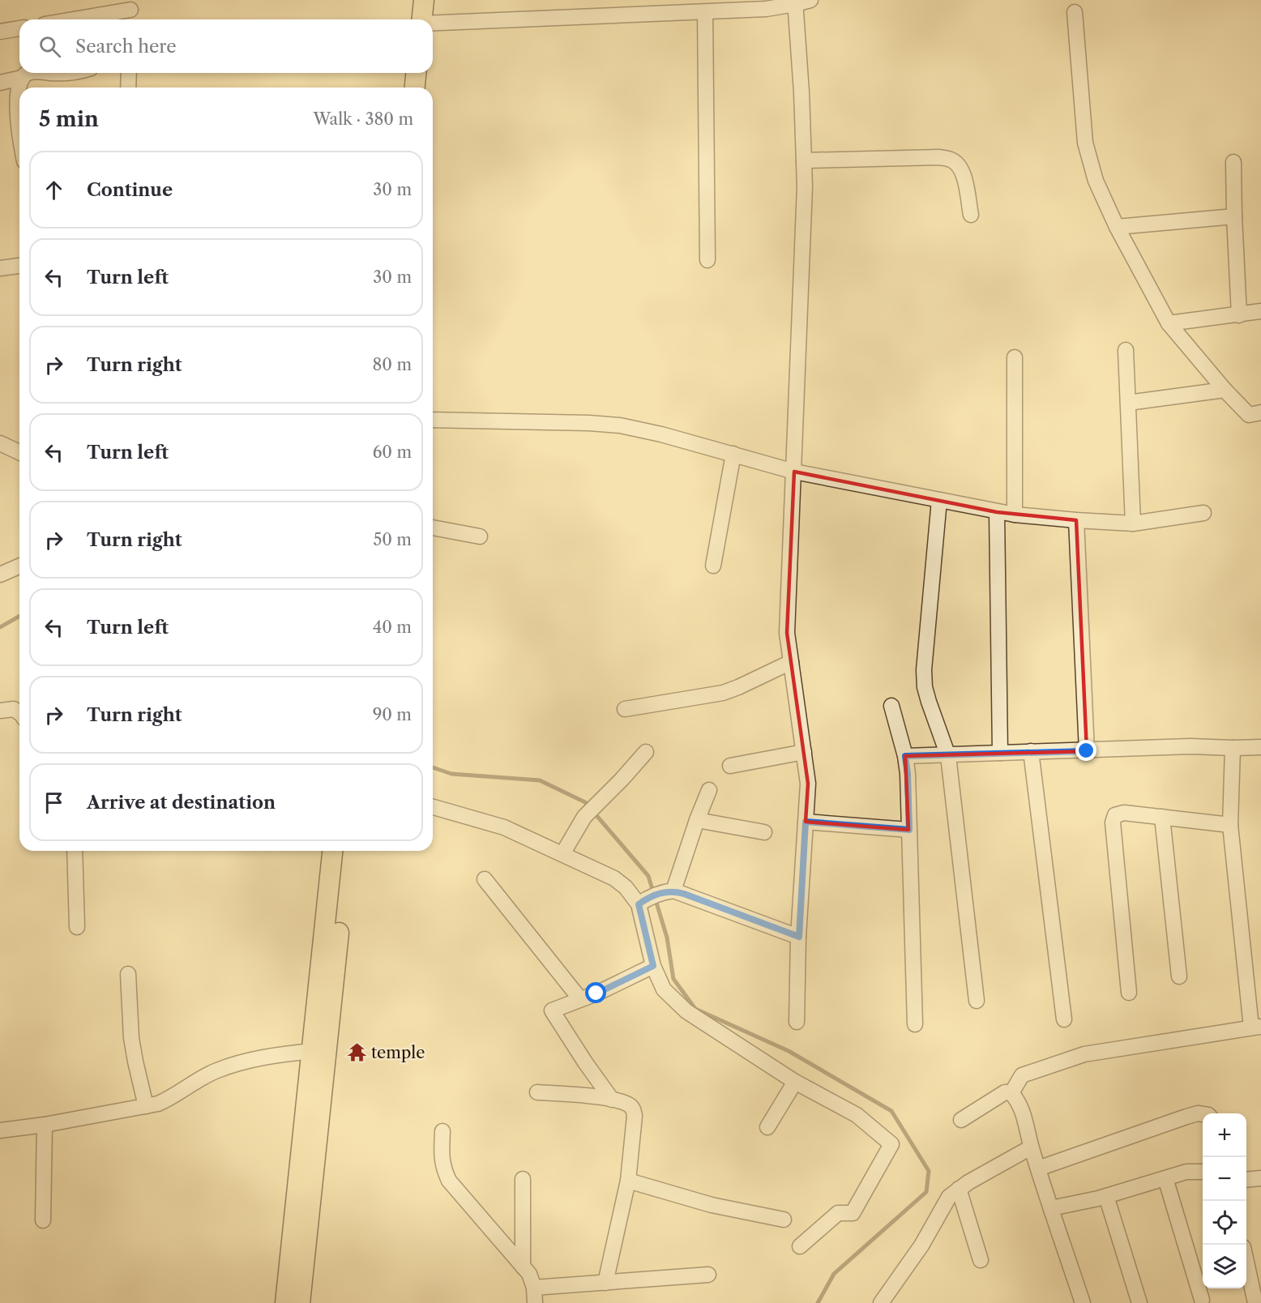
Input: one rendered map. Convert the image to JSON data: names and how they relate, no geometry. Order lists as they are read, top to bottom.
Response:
{
  "places": {
    "temple": ["temple"]
  },
  "page": {
    "search": "Search here",
    "heading": ["5 min", "Walk · 380 m"],
    "list": [
      ["Continue", "30 m"],
      ["Turn left", "30 m"],
      ["Turn right", "80 m"],
      ["Turn left", "60 m"],
      ["Turn right", "50 m"],
      ["Turn left", "40 m"],
      ["Turn right", "90 m"],
      "Arrive at destination"
    ],
    "map_buttons": ["+", "−"]
  }
}
